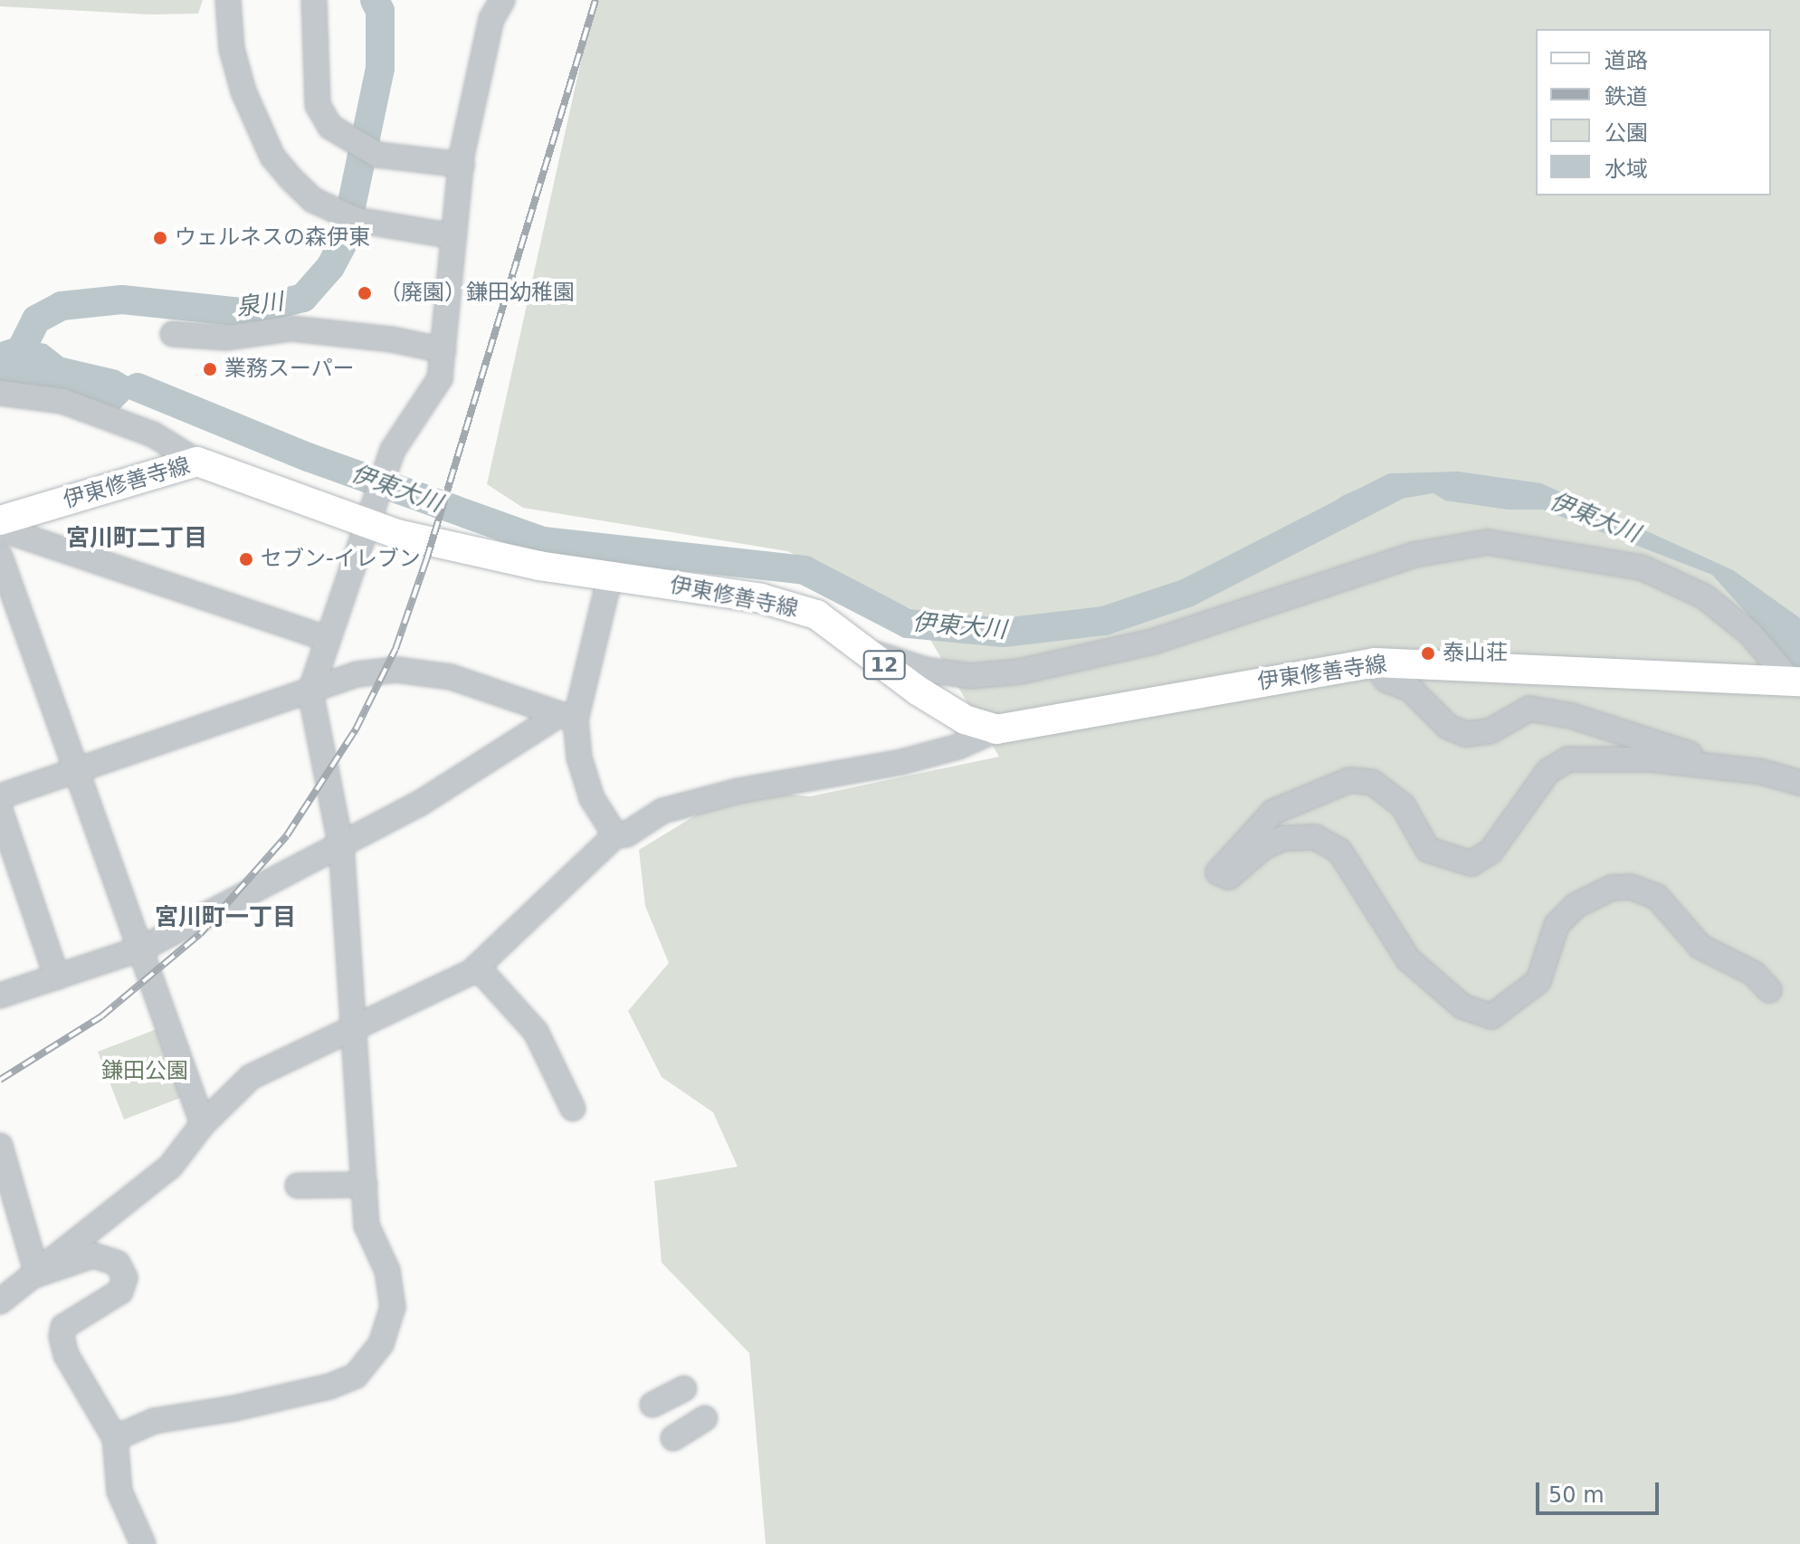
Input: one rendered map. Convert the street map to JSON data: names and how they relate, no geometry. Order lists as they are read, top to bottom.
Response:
{
  "streets": {
    "main road": ["伊東修善寺線", "12"]
  },
  "districts": ["宮川町二丁目", "宮川町一丁目"],
  "water": ["泉川", "伊東大川"],
  "parks": ["鎌田公園"],
  "places": [
    "ウェルネスの森伊東",
    "（廃園）鎌田幼稚園",
    "業務スーパー",
    "セブン-イレブン",
    "泰山荘"
  ],
  "legend": [
    "道路",
    "鉄道",
    "公園",
    "水域"
  ],
  "scale_bar": "50 m"
}
